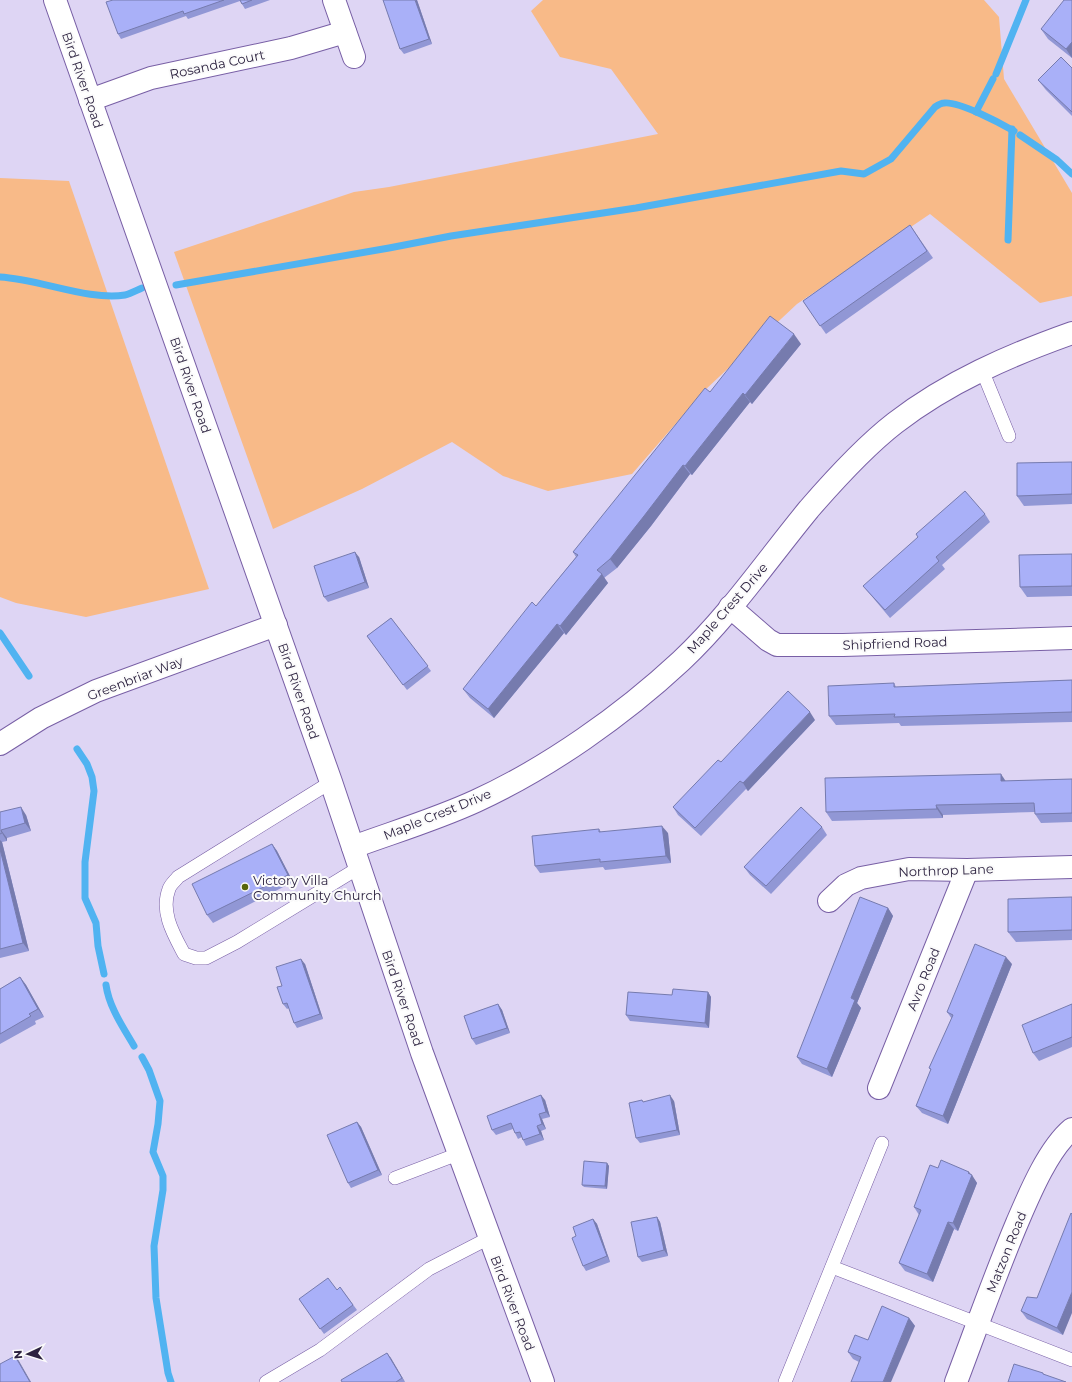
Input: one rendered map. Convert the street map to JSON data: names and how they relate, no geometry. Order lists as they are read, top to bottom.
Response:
{
  "streets": {
    "street": [
      "Rosanda Court",
      "Bird River Road",
      "Maple Crest Drive",
      "Shipfriend Road",
      "Greenbriar Way",
      "Northrop Lane",
      "Avro Road",
      "Matzon Road"
    ]
  },
  "crossings": [
    ["Rosanda Court", "Bird River Road"],
    ["Bird River Road", "Maple Crest Drive"],
    ["Bird River Road", "Greenbriar Way"],
    ["Maple Crest Drive", "Shipfriend Road"],
    ["Northrop Lane", "Avro Road"]
  ],
  "places": ["Victory Villa Community Church"],
  "north": "left"
}
